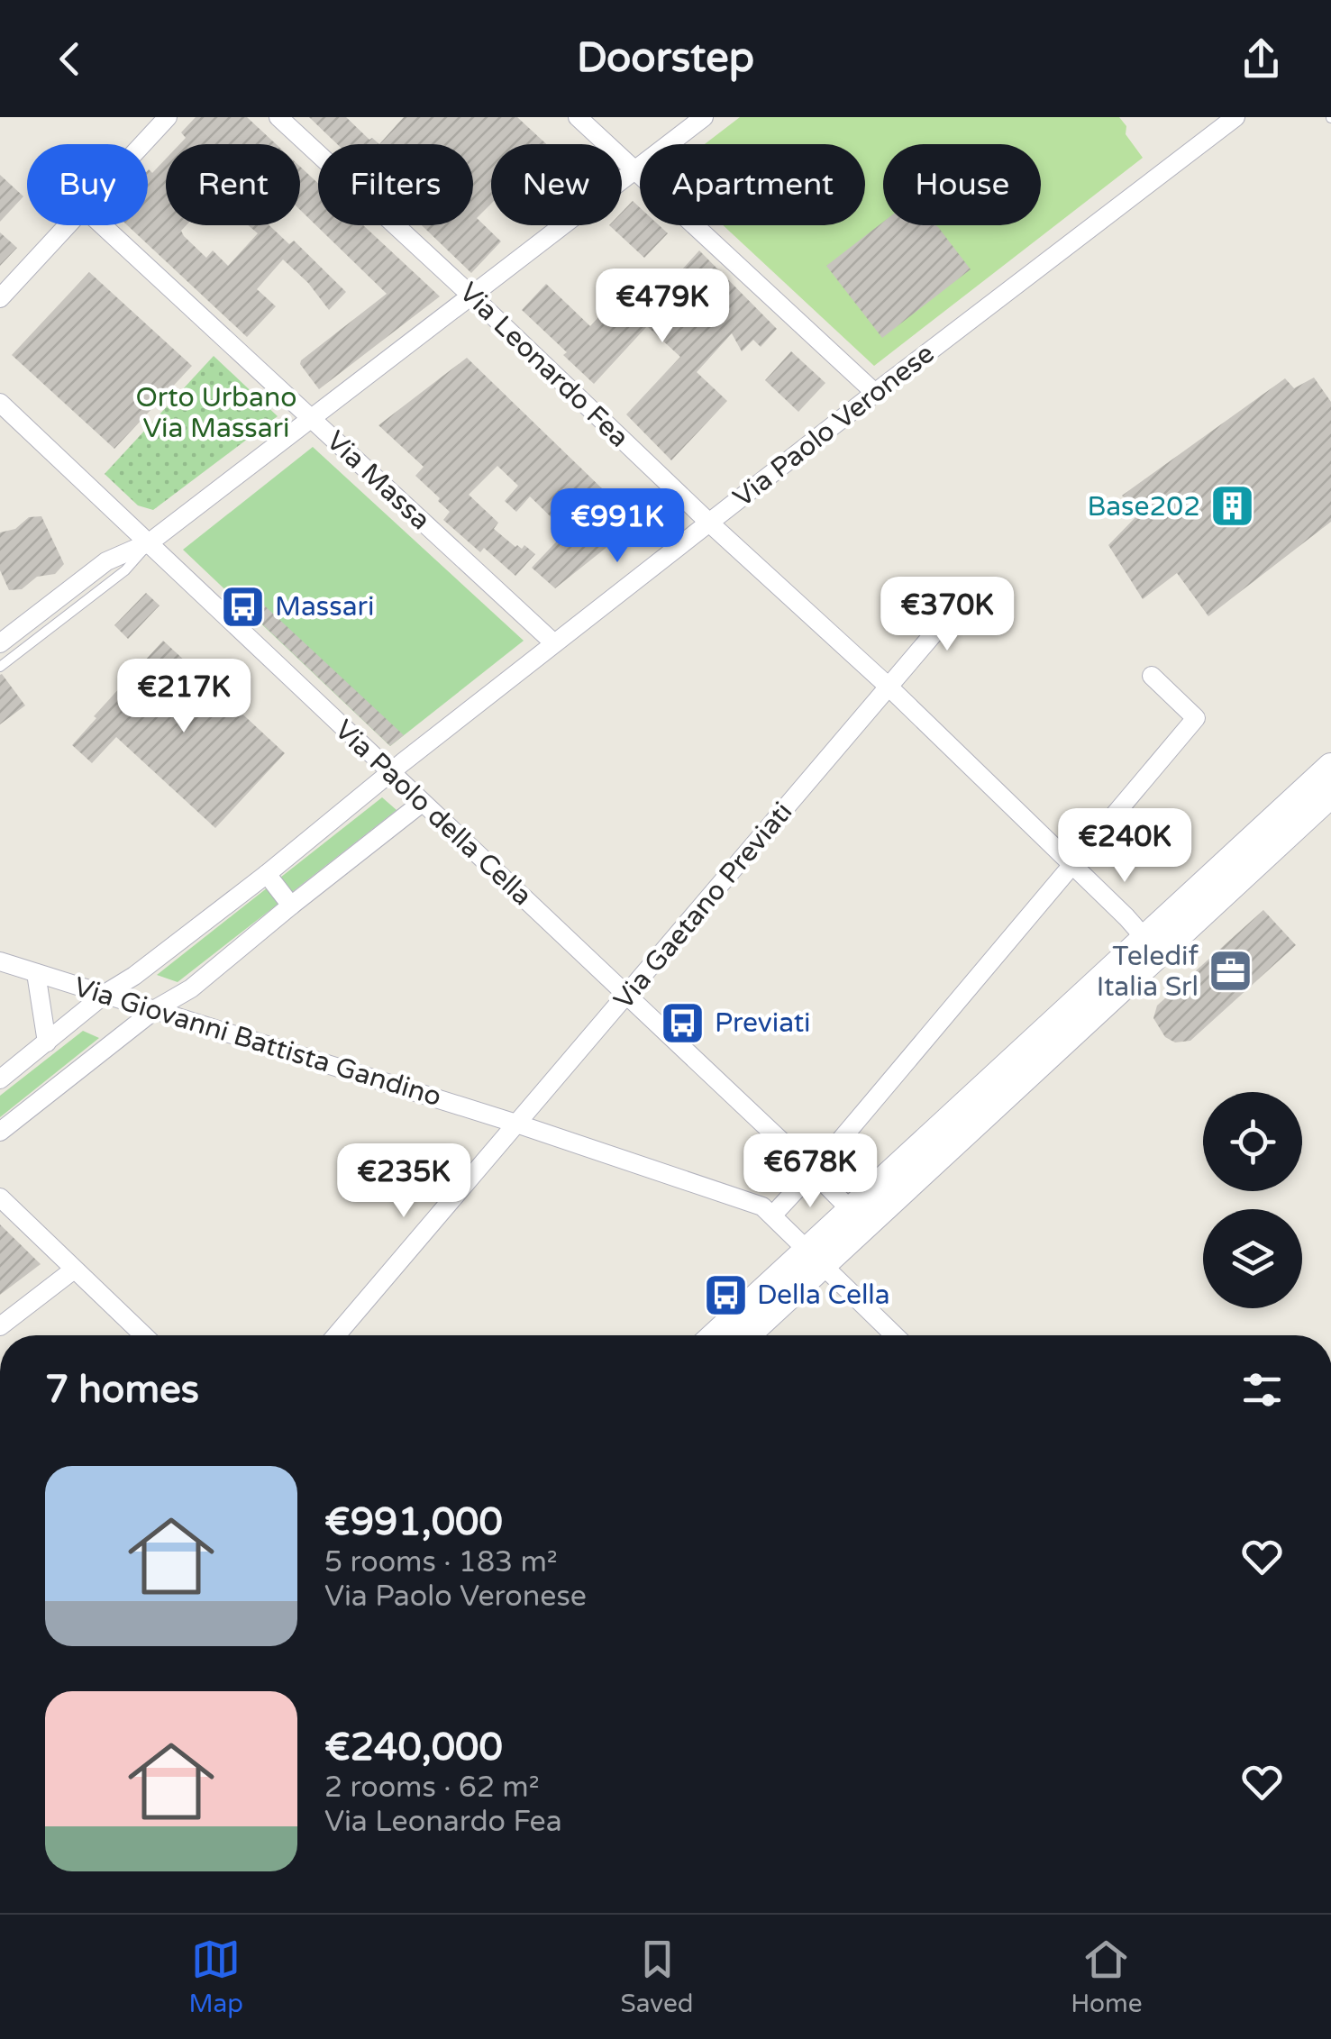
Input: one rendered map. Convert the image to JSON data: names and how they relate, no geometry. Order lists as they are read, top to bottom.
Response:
{
  "streets": {
    "street": [
      "Via Leonardo Fea",
      "Via Paolo Veronese",
      "Via Massa",
      "Via Paolo della Cella",
      "Via Gaetano Previati",
      "Via Giovanni Battista Gandino"
    ]
  },
  "crossings": [
    ["Via Leonardo Fea", "Via Paolo Veronese"],
    ["Via Leonardo Fea", "Via Gaetano Previati"],
    ["Via Paolo Veronese", "Via Massa"],
    ["Via Paolo Veronese", "Via Paolo della Cella"],
    ["Via Paolo Veronese", "Via Giovanni Battista Gandino"],
    ["Via Paolo della Cella", "Via Gaetano Previati"],
    ["Via Gaetano Previati", "Via Giovanni Battista Gandino"]
  ],
  "parks": ["Orto Urbano Via Massari"],
  "places": {
    "building": ["Base202"],
    "bus stop": ["Massari", "Previati", "Della Cella"],
    "office": ["Teledif Italia Srl"]
  },
  "page": {
    "header": "Doorstep",
    "chip": [
      "Buy",
      "Rent",
      "Filters",
      "New",
      "Apartment",
      "House"
    ],
    "price": [
      "€479K",
      "€991K",
      "€370K",
      "€217K",
      "€240K",
      "€678K",
      "€235K"
    ],
    "heading": "7 homes",
    "list": [
      {
        "name": "€991,000",
        "note": "5 rooms · 183 m² · Via Paolo Veronese"
      },
      {
        "name": "€240,000",
        "note": "2 rooms · 62 m² · Via Leonardo Fea"
      }
    ],
    "tabs": ["Map", "Saved", "Home"]
  }
}
